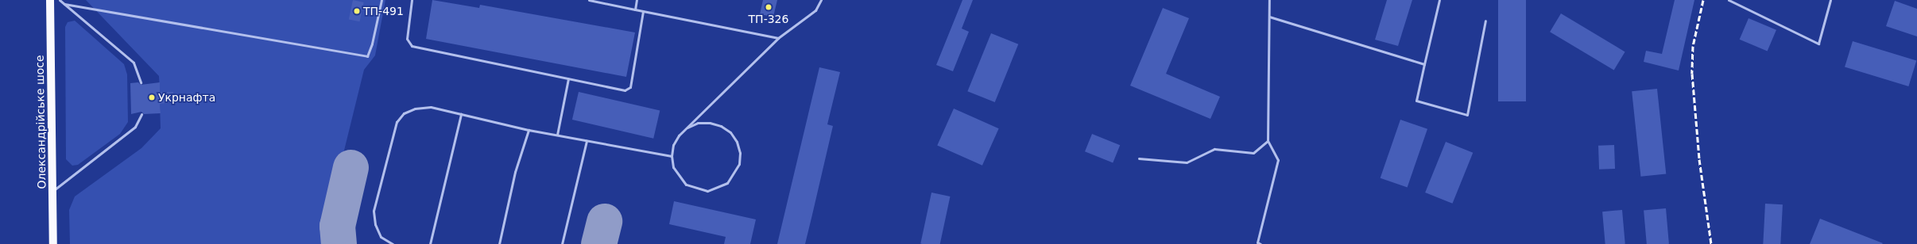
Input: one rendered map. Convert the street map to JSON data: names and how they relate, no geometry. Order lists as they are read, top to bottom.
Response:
{
  "streets": {
    "main road": ["Олександрійське шосе"]
  },
  "places": ["ТП-326", "ТП-491", "Укрнафта"]
}
